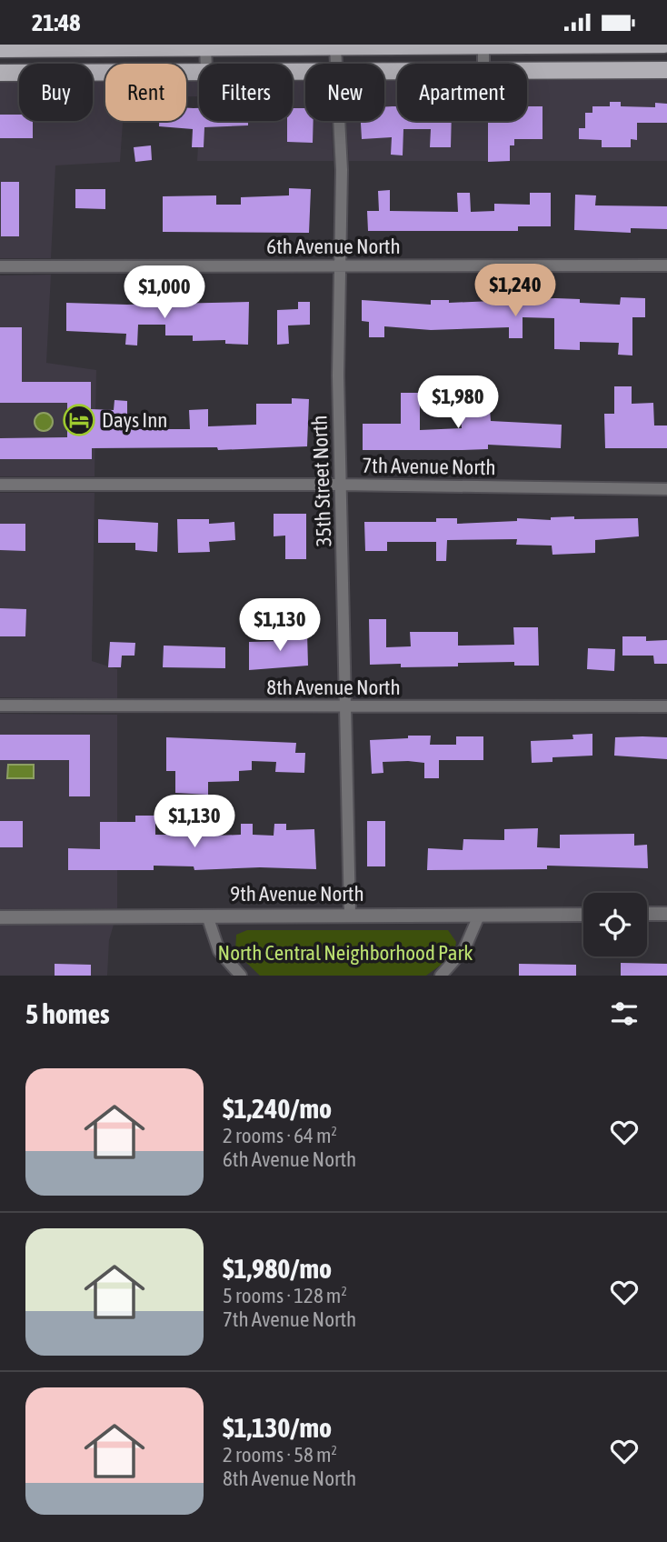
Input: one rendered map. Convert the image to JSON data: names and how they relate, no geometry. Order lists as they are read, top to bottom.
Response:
{
  "streets": {
    "street": [
      "6th Avenue North",
      "7th Avenue North",
      "35th Street North",
      "8th Avenue North",
      "9th Avenue North"
    ]
  },
  "crossings": [
    ["6th Avenue North", "35th Street North"],
    ["7th Avenue North", "35th Street North"],
    ["35th Street North", "8th Avenue North"],
    ["35th Street North", "9th Avenue North"]
  ],
  "parks": ["North Central Neighborhood Park"],
  "places": {
    "hotel": ["Days Inn"]
  },
  "page": {
    "status": "21:48",
    "chip": [
      "Buy",
      "Rent",
      "Filters",
      "New",
      "Apartment"
    ],
    "price": [
      "$1,240",
      "$1,000",
      "$1,980",
      "$1,130",
      "$1,130"
    ],
    "heading": "5 homes",
    "list": [
      {
        "name": "$1,240/mo",
        "note": "2 rooms · 64 m² · 6th Avenue North"
      },
      {
        "name": "$1,980/mo",
        "note": "5 rooms · 128 m² · 7th Avenue North"
      },
      {
        "name": "$1,130/mo",
        "note": "2 rooms · 58 m² · 8th Avenue North"
      }
    ]
  }
}
